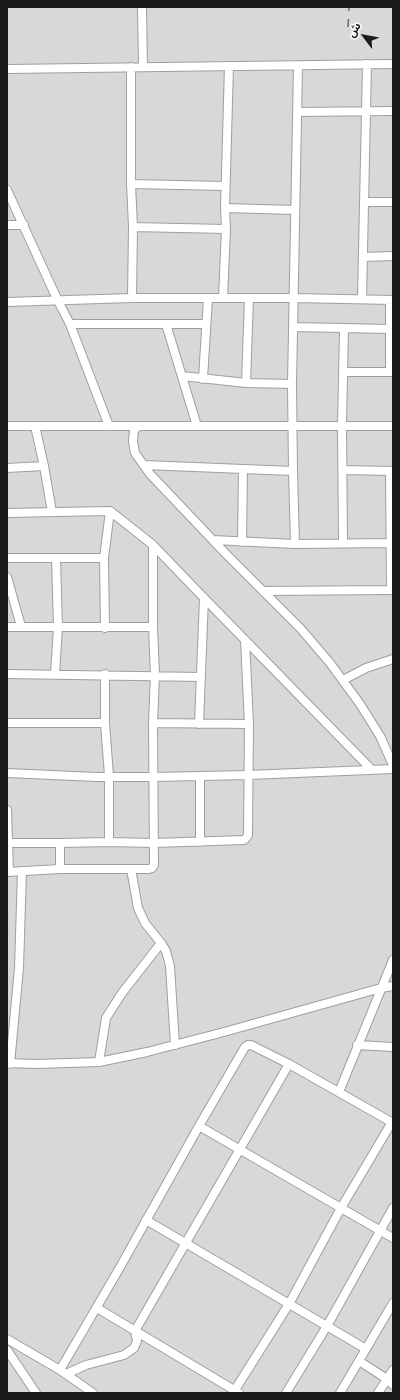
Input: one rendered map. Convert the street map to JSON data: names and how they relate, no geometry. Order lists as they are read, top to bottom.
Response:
{
  "north": "top left"
}
